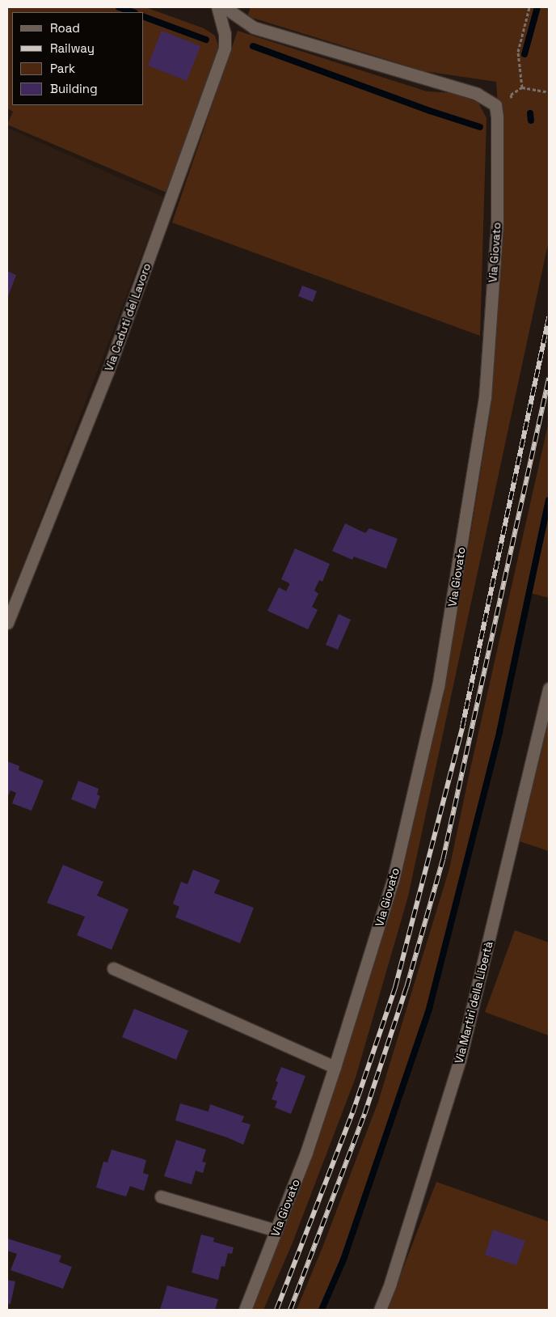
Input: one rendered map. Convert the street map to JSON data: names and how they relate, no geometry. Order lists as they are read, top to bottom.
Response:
{
  "streets": {
    "street": ["Via Giovato", "Via Caduti del Lavoro", "Via Martiri della Libertà"]
  },
  "legend": [
    "Road",
    "Railway",
    "Park",
    "Building"
  ]
}
